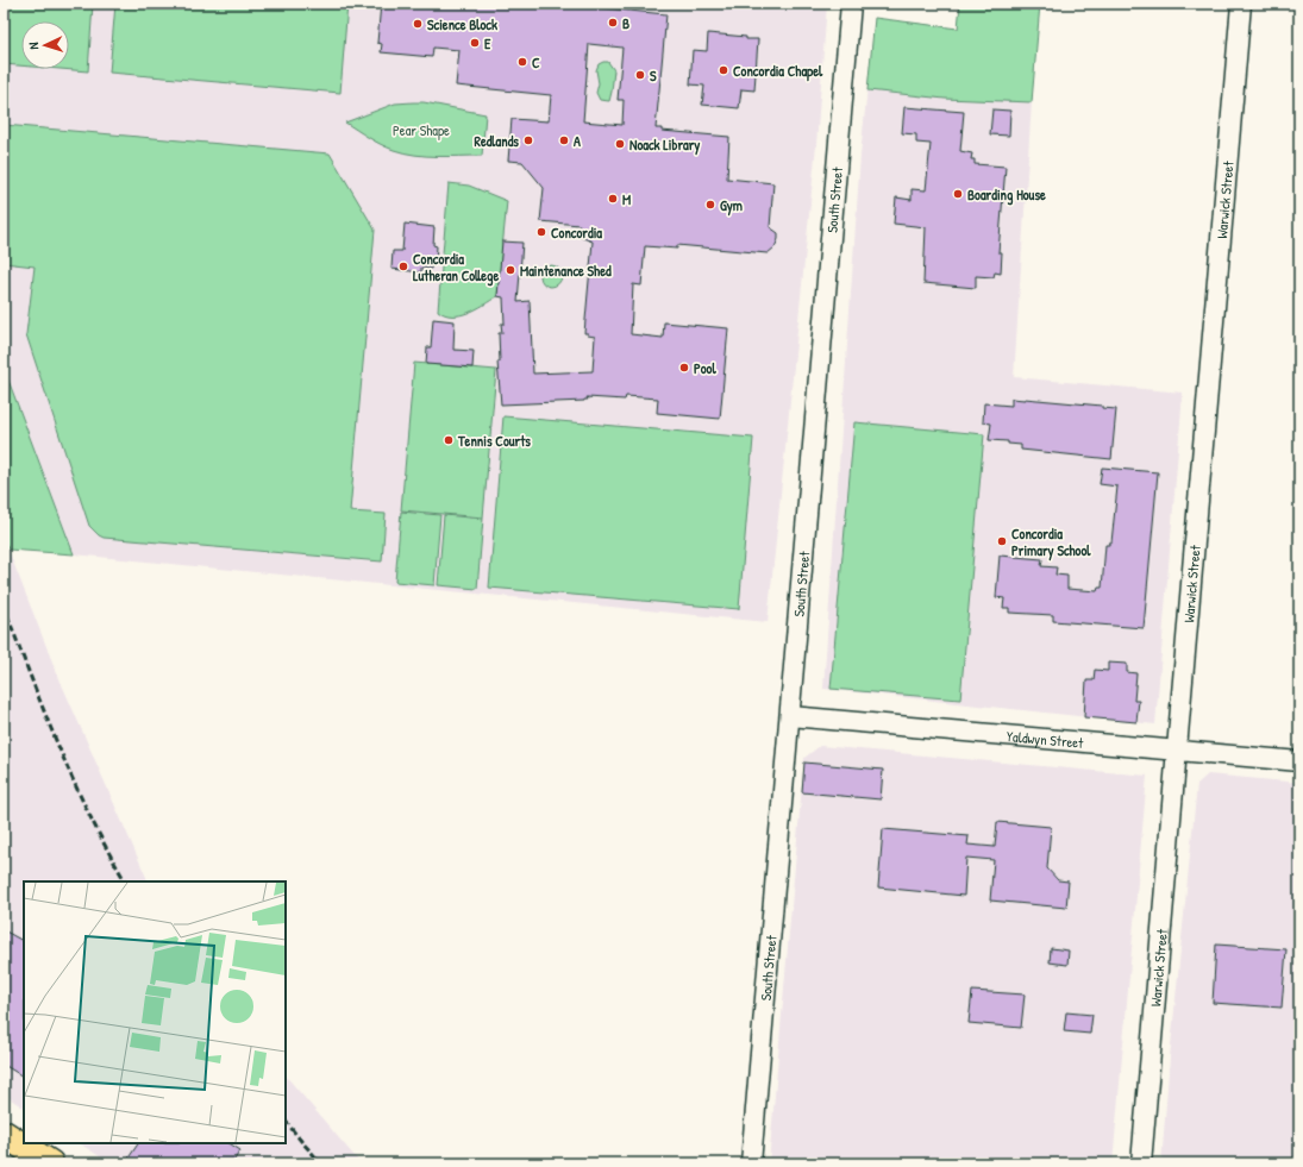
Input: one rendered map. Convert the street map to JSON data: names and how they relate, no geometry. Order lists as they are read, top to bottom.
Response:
{
  "streets": {
    "street": ["South Street", "Warwick Street", "Yaldwyn Street"]
  },
  "crossings": [
    ["South Street", "Yaldwyn Street"],
    ["Warwick Street", "Yaldwyn Street"]
  ],
  "parks": ["Pear Shape"],
  "places": [
    "B",
    "Science Block",
    "E",
    "C",
    "Concordia Chapel",
    "S",
    "Redlands",
    "A",
    "Noack Library",
    "Boarding House",
    "M",
    "Gym",
    "Concordia",
    "Concordia Lutheran College",
    "Maintenance Shed",
    "Pool",
    "Tennis Courts",
    "Concordia Primary School"
  ],
  "north": "left"
}
